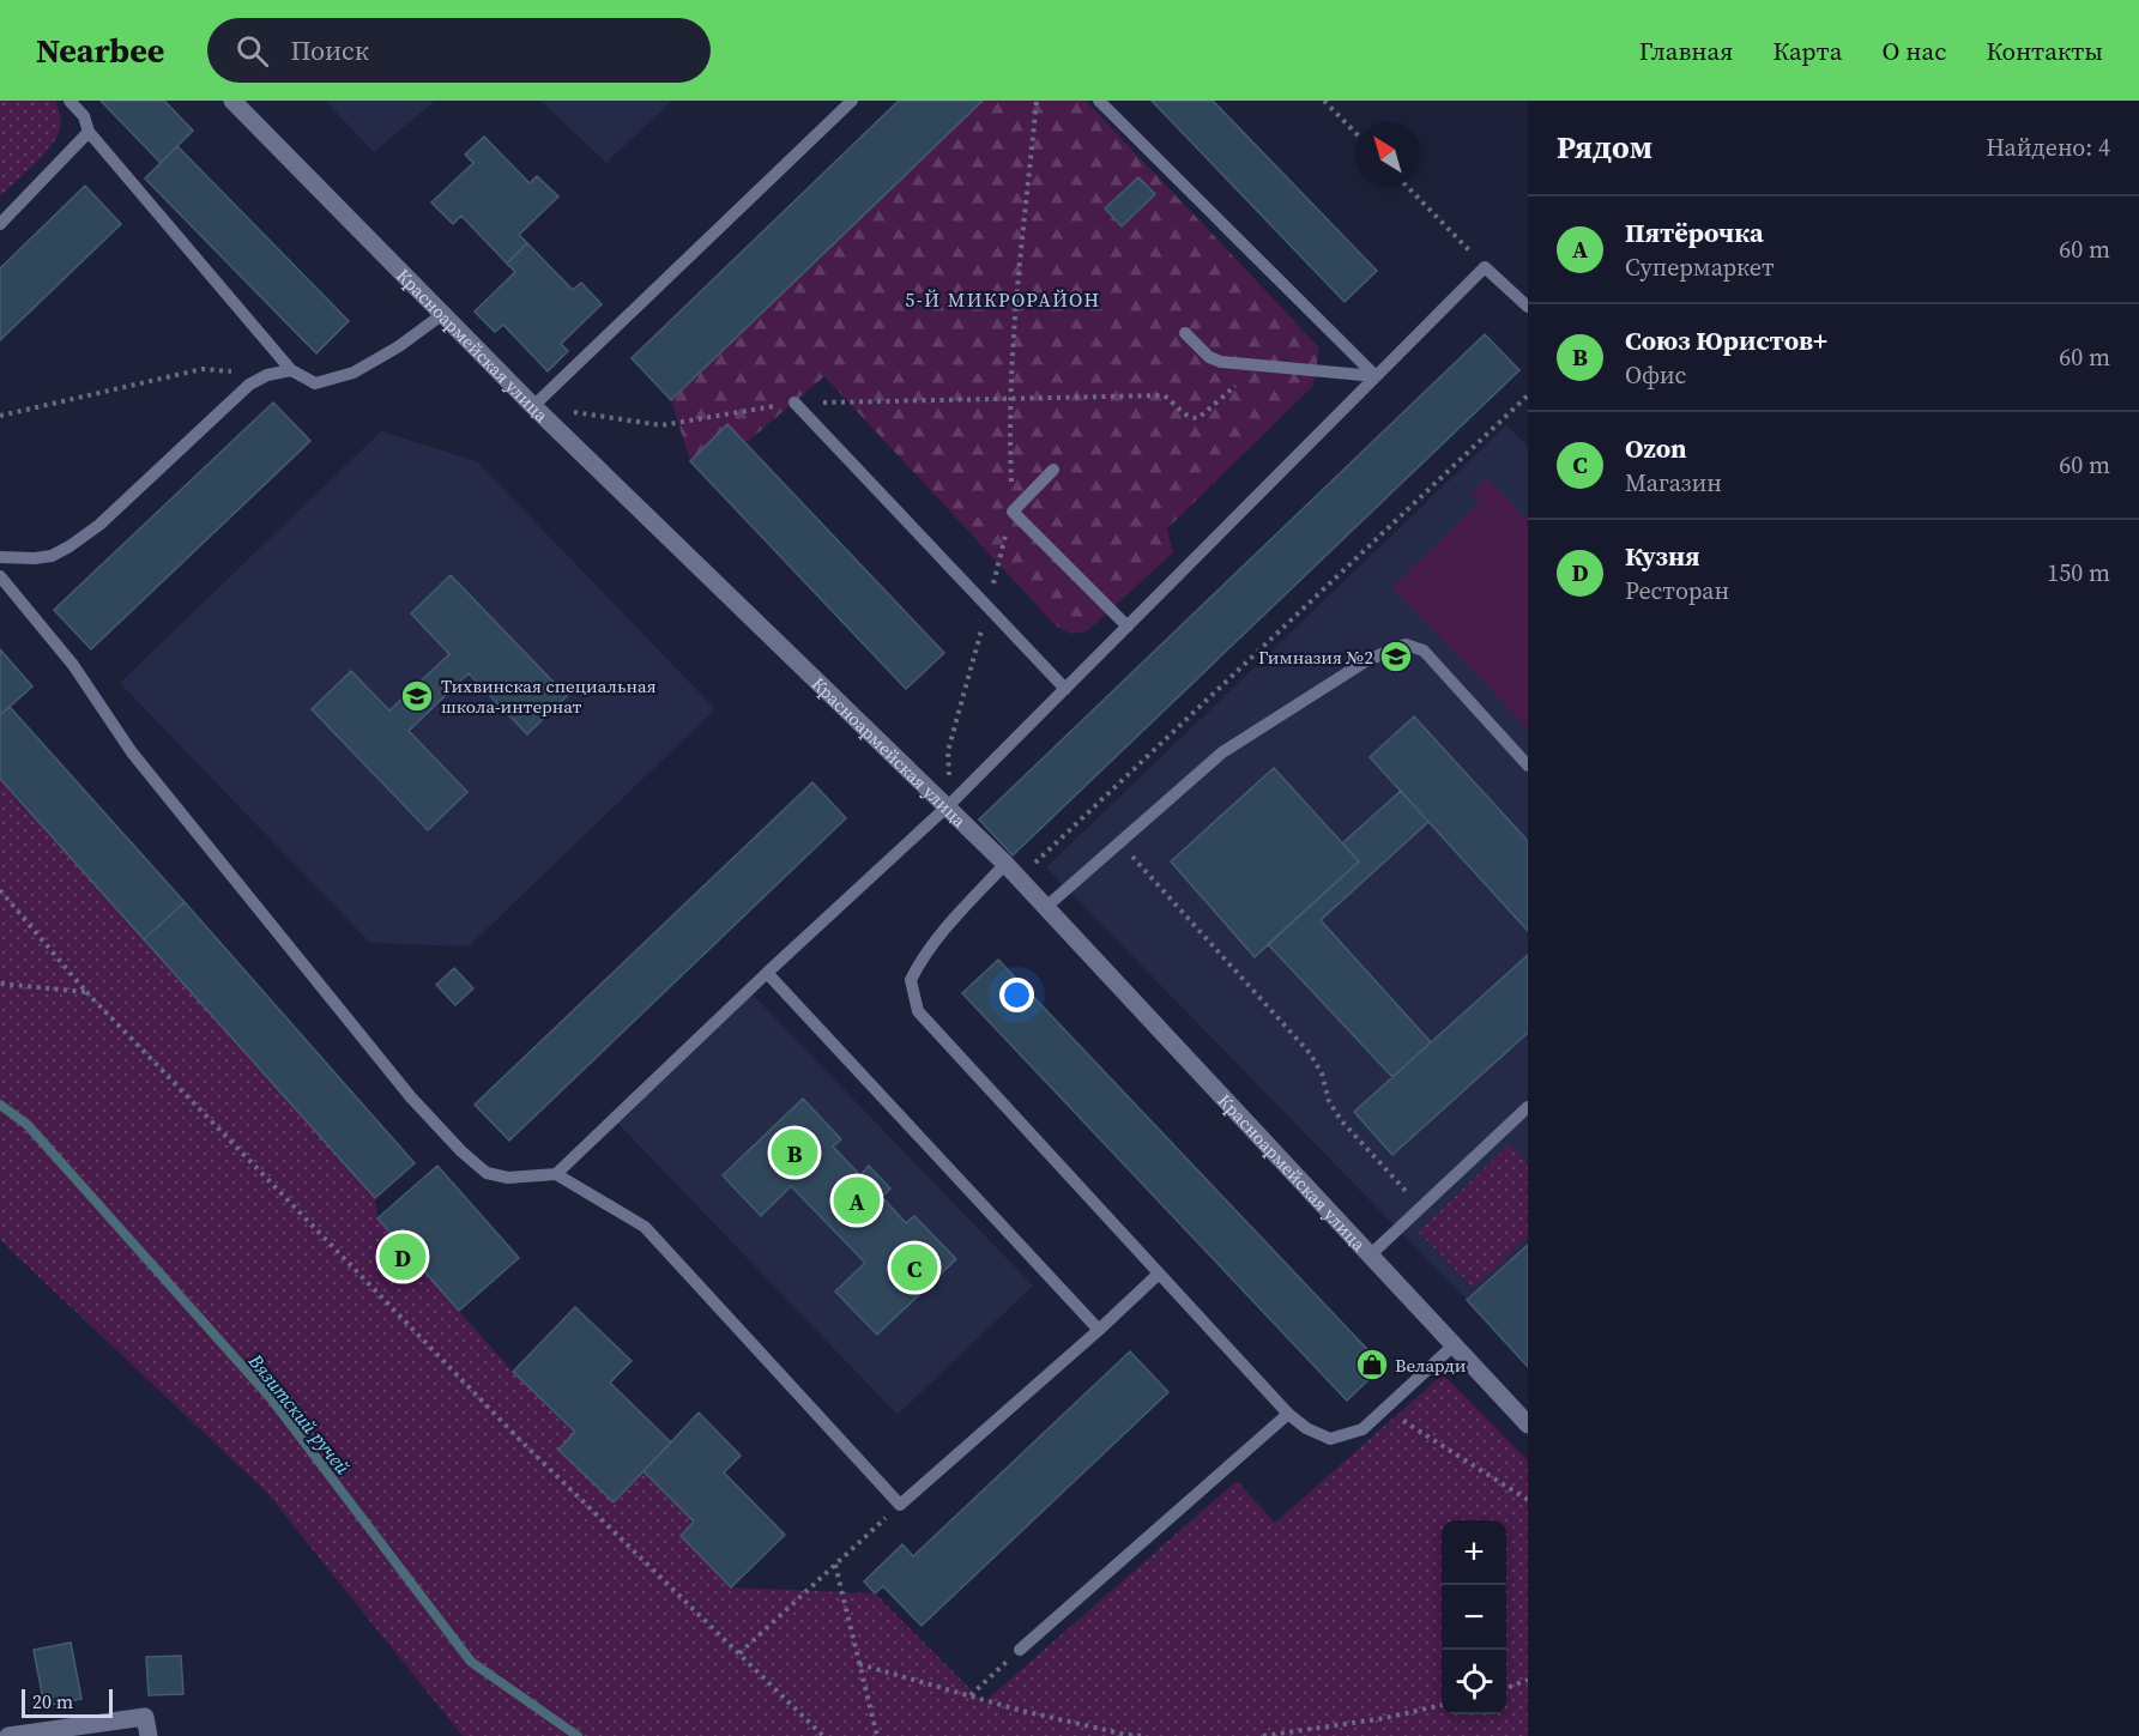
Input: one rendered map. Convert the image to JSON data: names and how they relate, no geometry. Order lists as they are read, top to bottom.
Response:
{
  "streets": {
    "street": ["Красноармейская улица"]
  },
  "districts": ["5-Й МИКРОРАЙОН"],
  "water": ["Вязитский ручей"],
  "places": {
    "school or university": ["Гимназия №2", "Тихвинская специальная школа-интернат"],
    "shop": ["Веларди"]
  },
  "scale_bar": "20 m",
  "north": "top left",
  "page": {
    "header": "Nearbee",
    "search": "Поиск",
    "nav": [
      "Главная",
      "Карта",
      "О нас",
      "Контакты"
    ],
    "heading": ["Рядом", "Найдено: 4"],
    "list": [
      {
        "mark": "A",
        "name": "Пятёрочка",
        "note": "Супермаркет",
        "value": "60 m"
      },
      {
        "mark": "B",
        "name": "Союз Юристов+",
        "note": "Офис",
        "value": "60 m"
      },
      {
        "mark": "C",
        "name": "Ozon",
        "note": "Магазин",
        "value": "60 m"
      },
      {
        "mark": "D",
        "name": "Кузня",
        "note": "Ресторан",
        "value": "150 m"
      }
    ],
    "pins": [
      "B",
      "A",
      "D",
      "C"
    ],
    "map_buttons": ["+", "−"],
    "scale": "20 m"
  }
}
